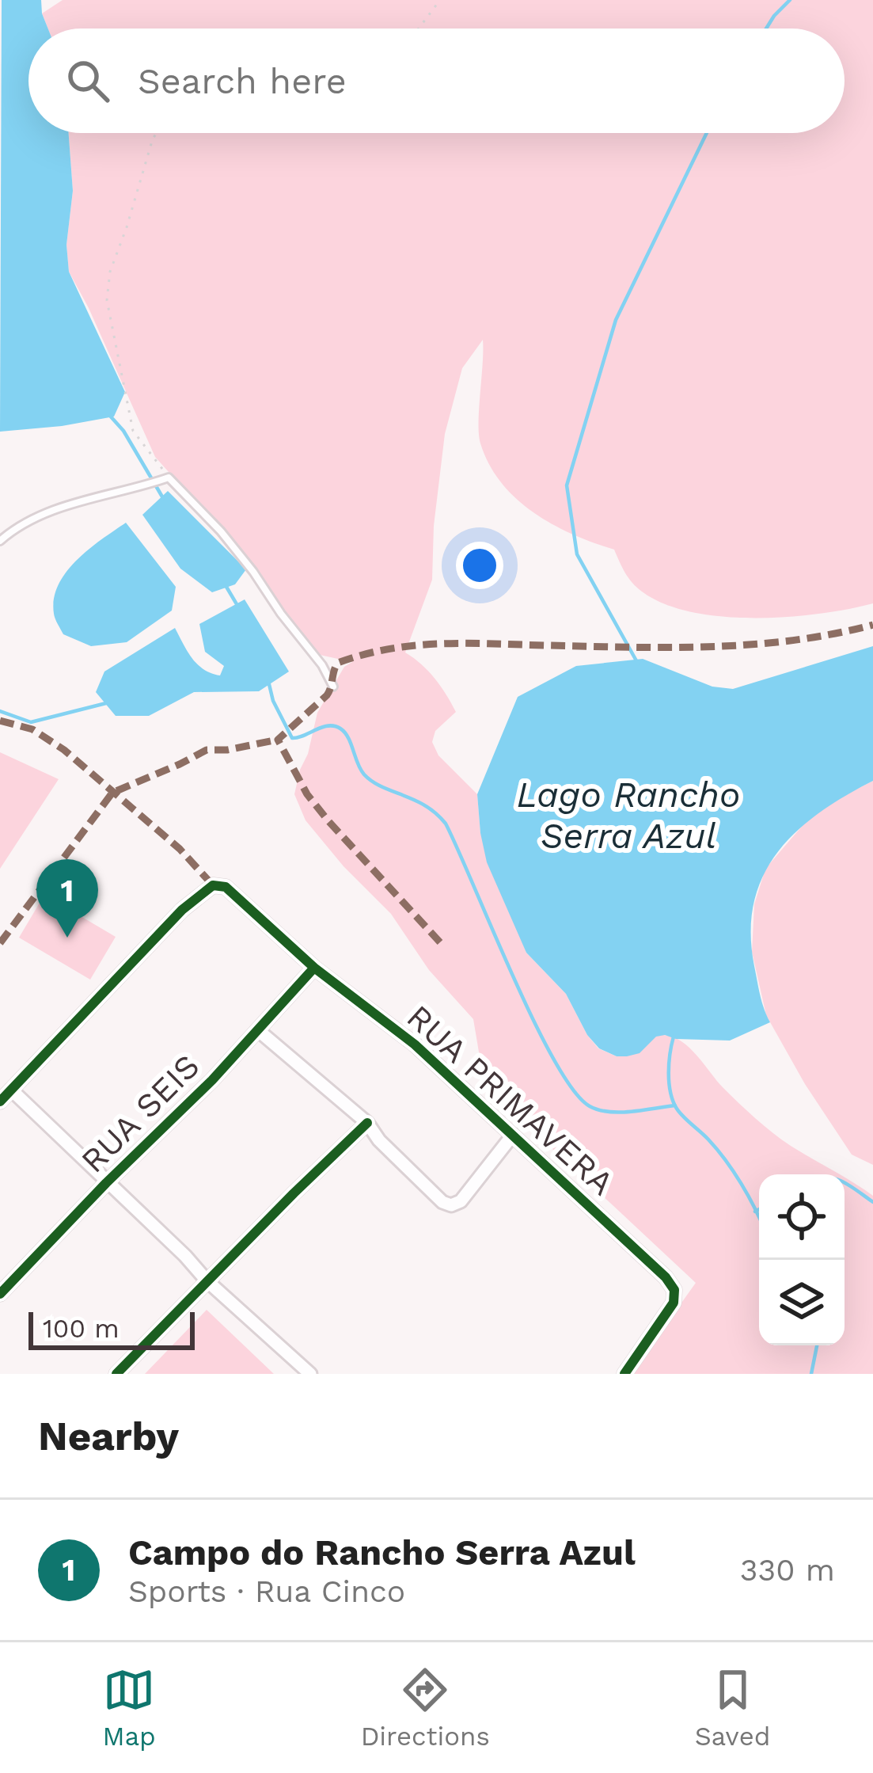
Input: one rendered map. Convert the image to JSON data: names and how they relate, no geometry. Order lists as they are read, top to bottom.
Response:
{
  "streets": {
    "street": ["RUA PRIMAVERA", "RUA SEIS"]
  },
  "crossings": [
    ["RUA PRIMAVERA", "RUA SEIS"]
  ],
  "water": ["Lago Rancho Serra Azul"],
  "scale_bar": "100 m",
  "page": {
    "search": "Search here",
    "pins": "1",
    "scale": "100 m",
    "heading": "Nearby",
    "list": [
      {
        "mark": "1",
        "name": "Campo do Rancho Serra Azul",
        "note": "Sports · Rua Cinco",
        "value": "330 m"
      }
    ],
    "nav": ["Map", "Directions", "Saved"]
  }
}
